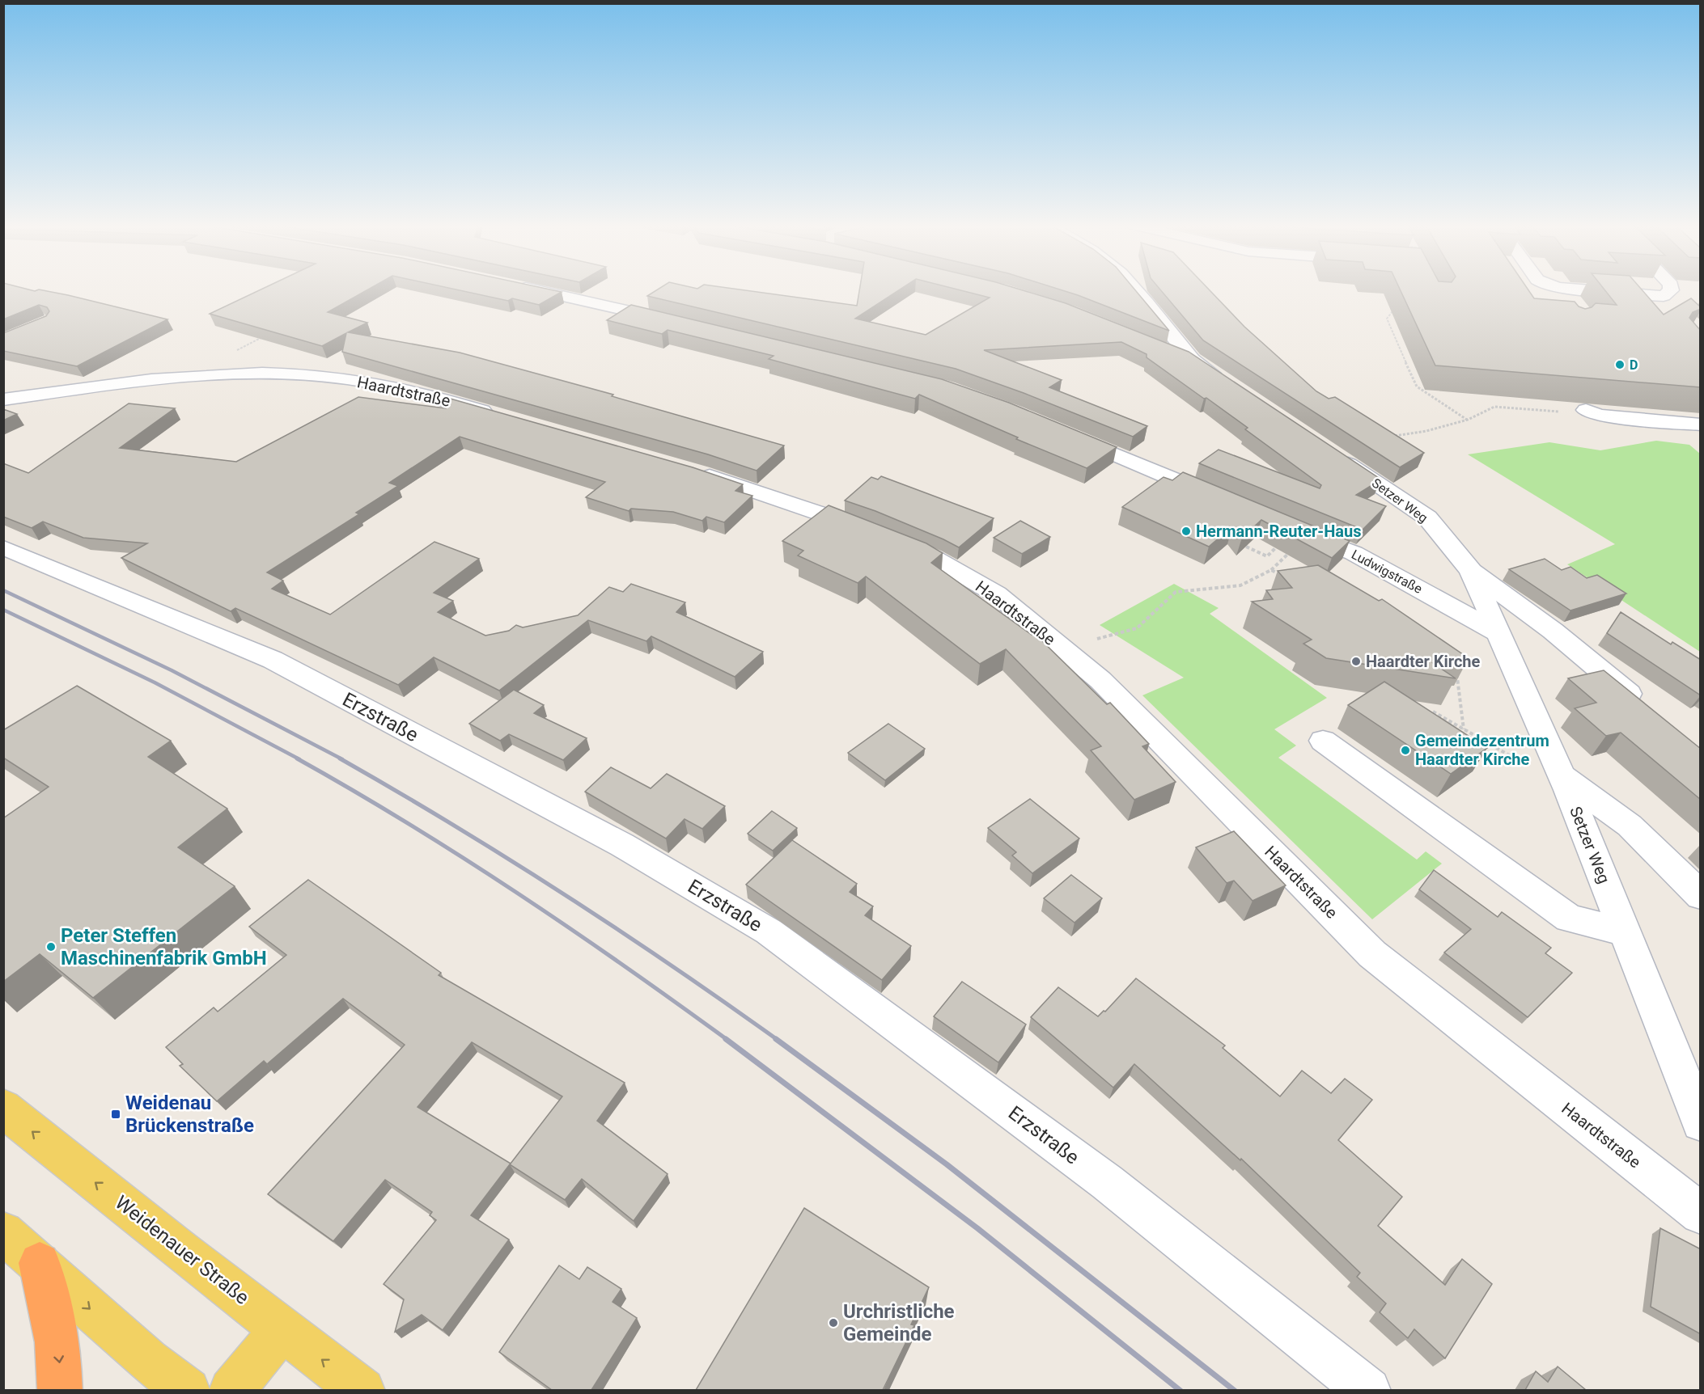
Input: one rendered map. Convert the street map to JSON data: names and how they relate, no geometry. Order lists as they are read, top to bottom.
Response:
{
  "streets": {
    "main road": ["Weidenauer Straße"],
    "street": [
      "Haardtstraße",
      "Setzer Weg",
      "Ludwigstraße",
      "Erzstraße"
    ]
  },
  "crossings": [
    ["Setzer Weg", "Ludwigstraße"]
  ],
  "places": {
    "other": [
      "D",
      "Hermann-Reuter-Haus",
      "Haardter Kirche",
      "Gemeindezentrum Haardter Kirche",
      "Peter Steffen Maschinenfabrik GmbH",
      "Urchristliche Gemeinde"
    ],
    "transit": ["Weidenau Brückenstraße"]
  }
}
